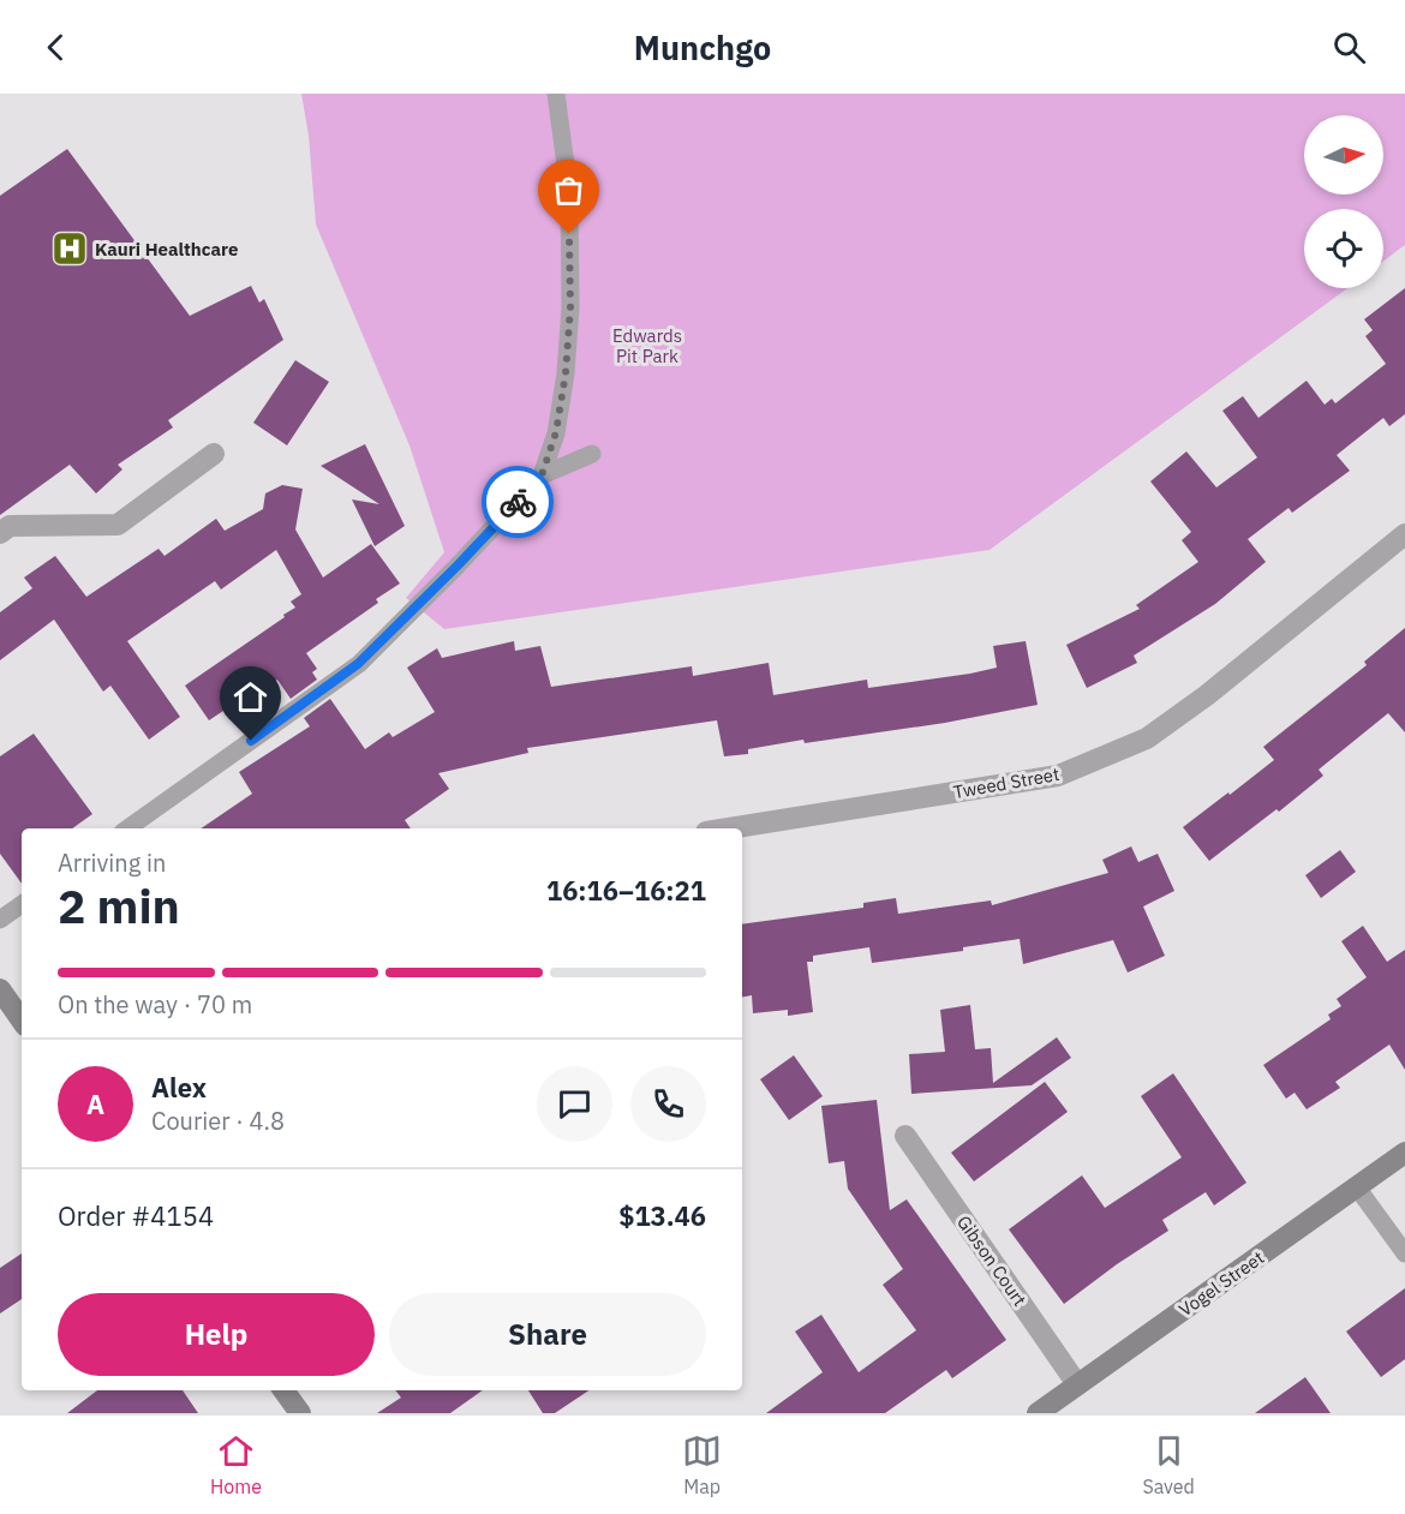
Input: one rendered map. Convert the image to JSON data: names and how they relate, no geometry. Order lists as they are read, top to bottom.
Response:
{
  "streets": {
    "main road": ["Vogel Street"],
    "street": ["Tweed Street", "Gibson Court"]
  },
  "crossings": [
    ["Gibson Court", "Vogel Street"]
  ],
  "parks": ["Edwards Pit Park"],
  "places": {
    "hospital": ["Kauri Healthcare"]
  },
  "north": "right",
  "page": {
    "header": "Munchgo",
    "heading": ["2 min", "Arriving in", "16:16–16:21"],
    "panel": [
      "Alex",
      "Courier · 4.8",
      "Order #4154",
      "$13.46"
    ],
    "bar": "On the way · 70 m",
    "round": "A",
    "buttons": ["Help", "Share"],
    "tabs": ["Home", "Map", "Saved"]
  }
}
